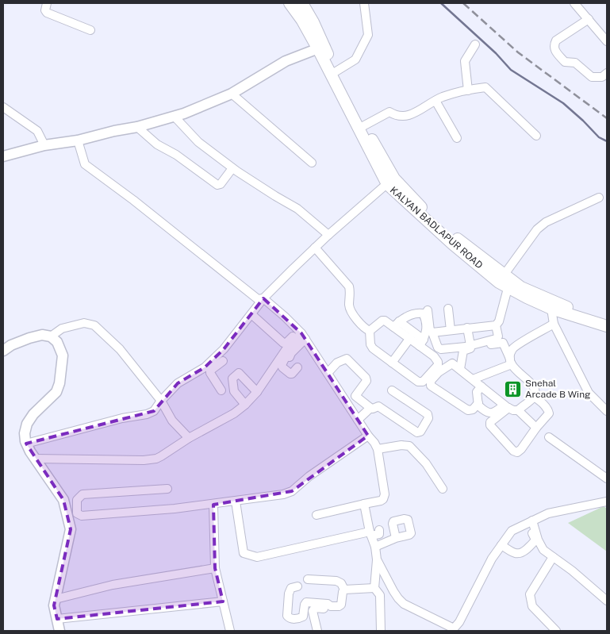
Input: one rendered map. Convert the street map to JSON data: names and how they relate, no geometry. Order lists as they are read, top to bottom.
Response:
{
  "places": {
    "building": ["Snehal Arcade B Wing"]
  }
}
